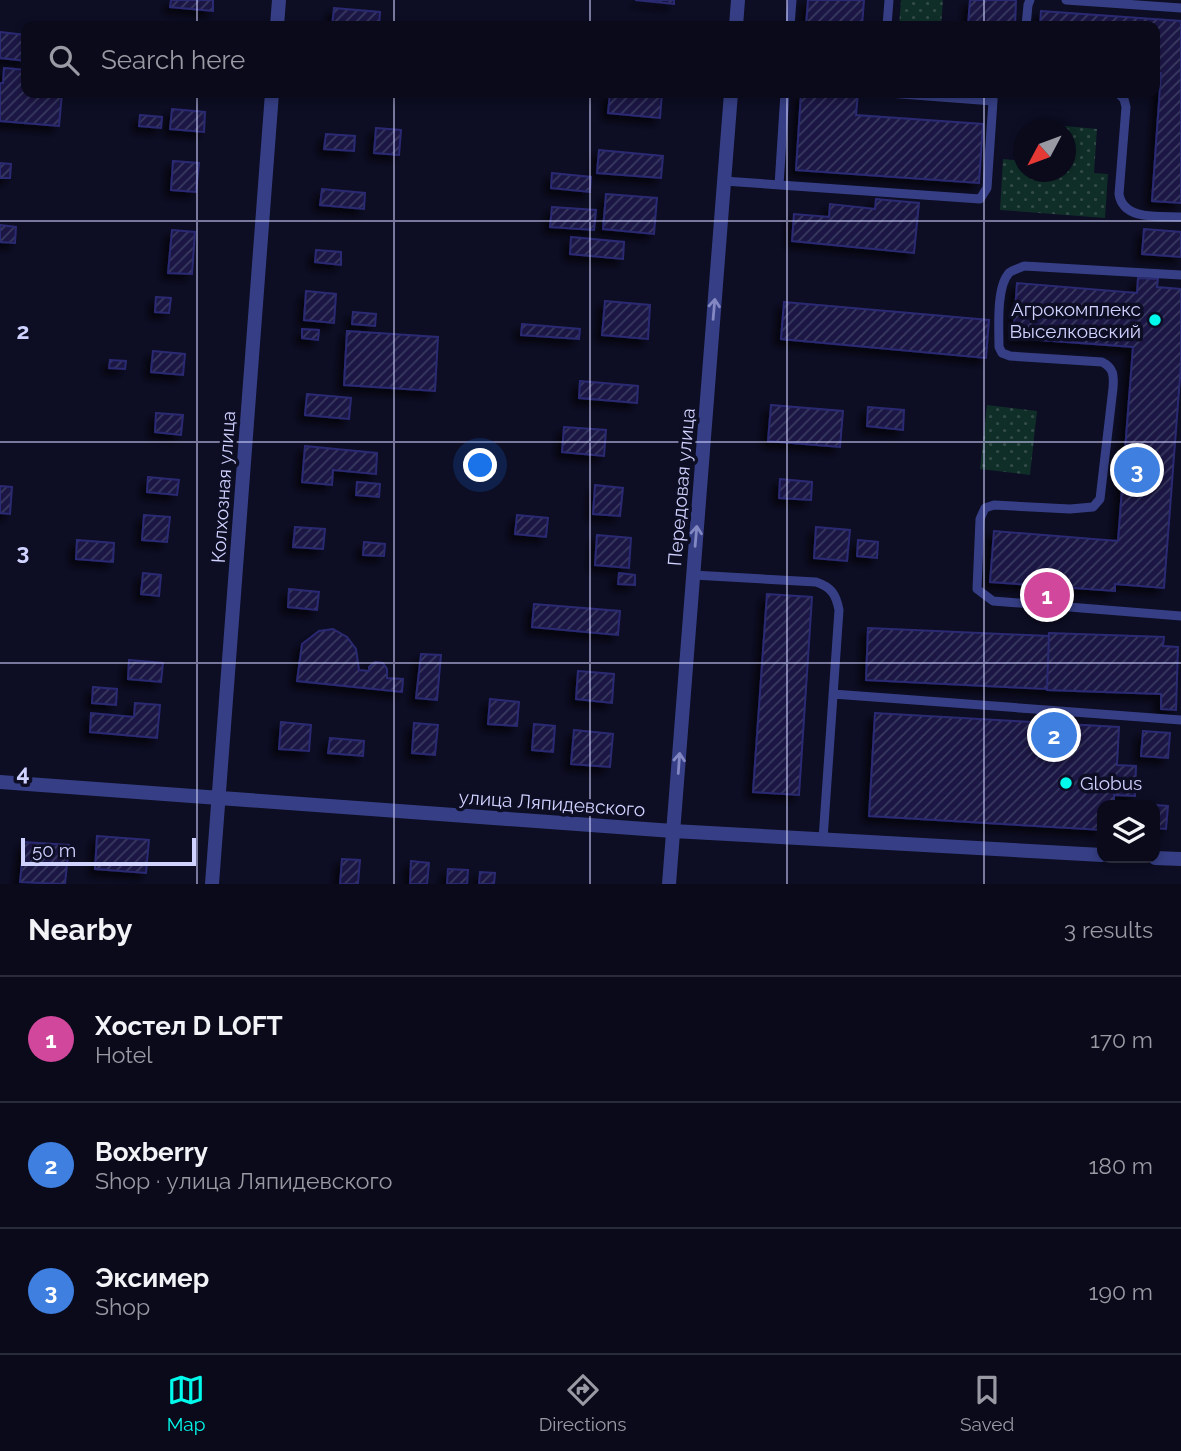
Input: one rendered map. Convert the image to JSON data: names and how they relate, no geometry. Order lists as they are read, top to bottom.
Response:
{
  "streets": {
    "street": ["Колхозная улица", "Передовая улица", "улица Ляпидевского"]
  },
  "crossings": [
    ["Колхозная улица", "улица Ляпидевского"],
    ["Передовая улица", "улица Ляпидевского"]
  ],
  "one_way": ["Передовая улица"],
  "places": ["Агрокомплекс Выселковский", "Globus"],
  "scale_bar": "50 m",
  "north": "bottom left",
  "page": {
    "search": "Search here",
    "pins": ["3", "1", "2"],
    "scale": "50 m",
    "heading": ["Nearby", "3 results"],
    "list": [
      {
        "mark": "1",
        "name": "Хостел D LOFT",
        "note": "Hotel",
        "value": "170 m"
      },
      {
        "mark": "2",
        "name": "Boxberry",
        "note": "Shop · улица Ляпидевского",
        "value": "180 m"
      },
      {
        "mark": "3",
        "name": "Эксимер",
        "note": "Shop",
        "value": "190 m"
      }
    ],
    "nav": ["Map", "Directions", "Saved"]
  },
  "grid": {
    "rows": ["2", "3", "4"]
  }
}
